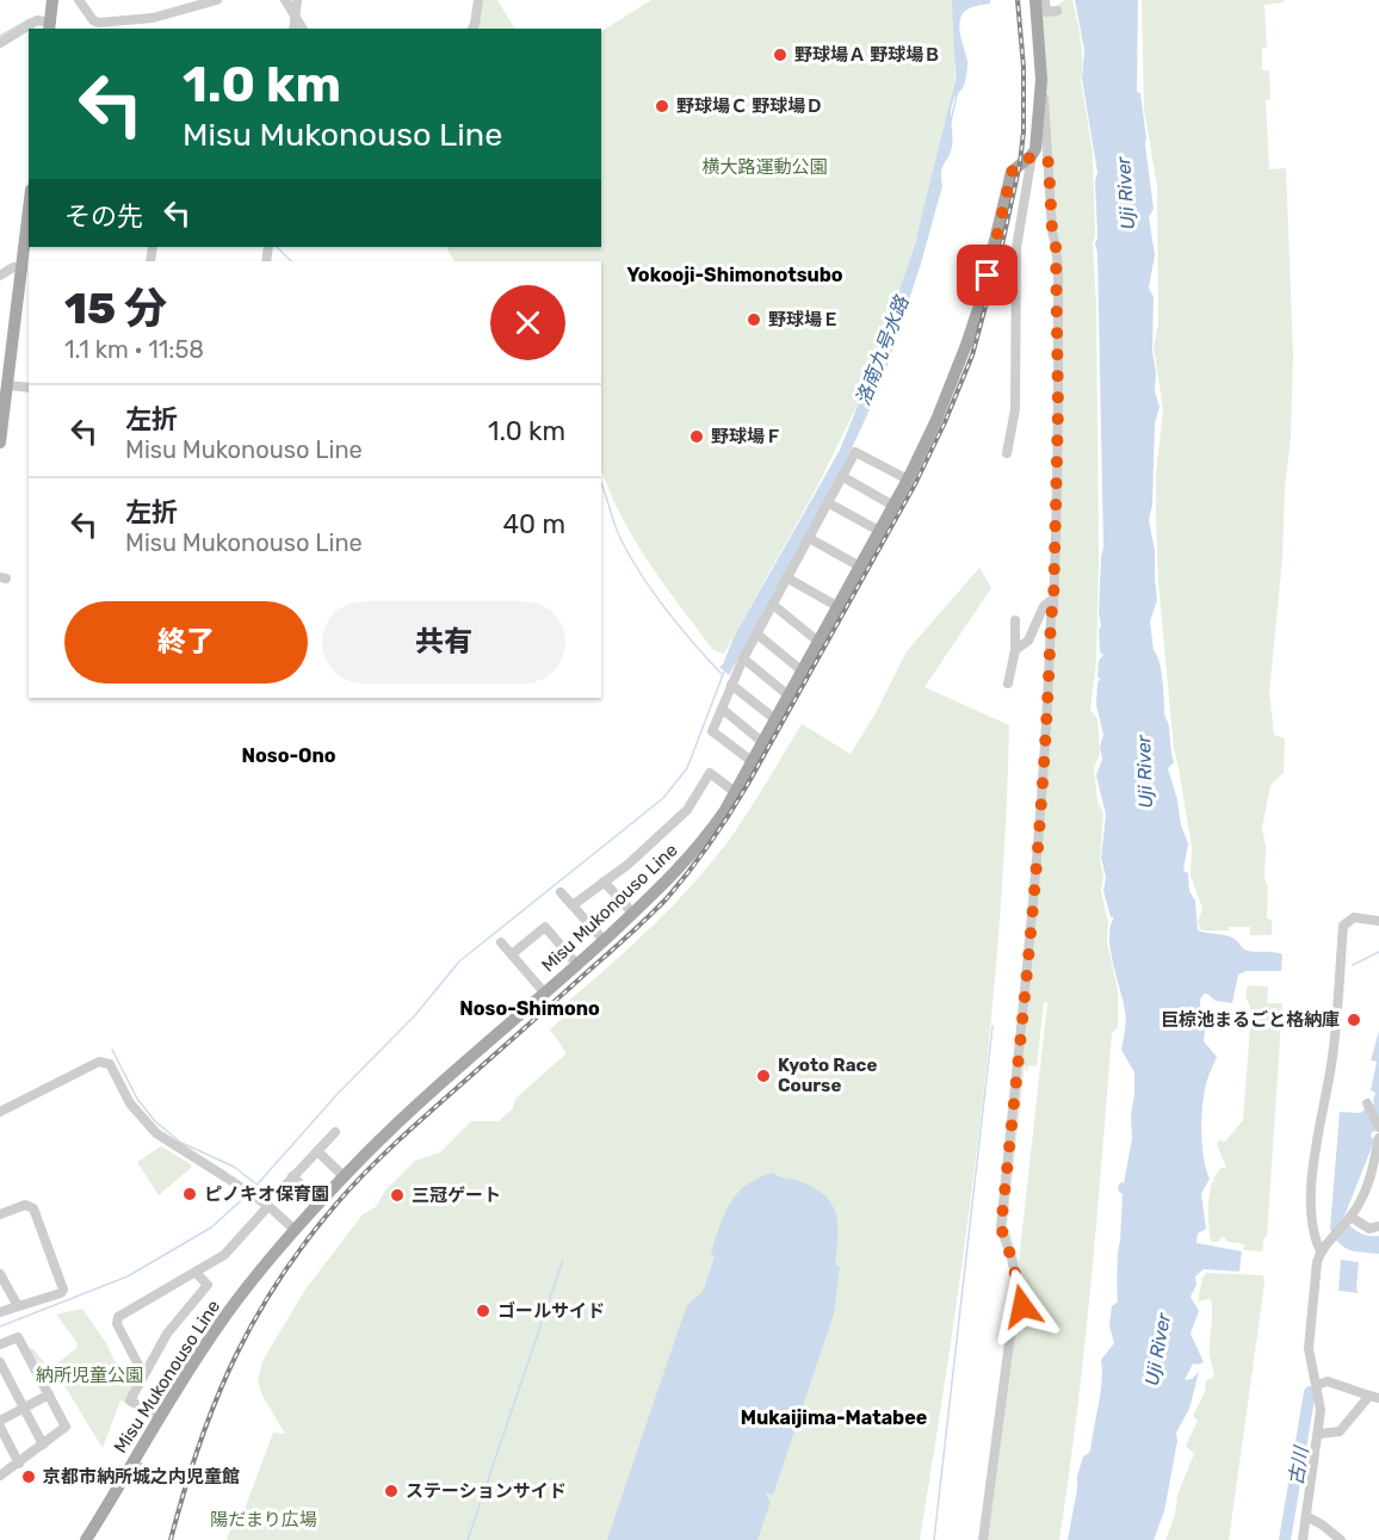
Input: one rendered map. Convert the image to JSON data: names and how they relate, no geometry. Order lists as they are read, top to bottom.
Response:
{
  "streets": {
    "main road": ["Misu Mukonouso Line"]
  },
  "districts": [
    "Yokooji-Shimonotsubo",
    "Noso-Ono",
    "Noso-Shimono",
    "Mukaijima-Matabee"
  ],
  "water": ["Uji River", "洛南九号水路", "古川"],
  "parks": ["横大路運動公園", "納所児童公園", "陽だまり広場"],
  "places": [
    "野球場Ａ 野球場Ｂ",
    "野球場Ｃ 野球場Ｄ",
    "野球場Ｅ",
    "野球場Ｆ",
    "巨椋池まるごと格納庫",
    "Kyoto Race Course",
    "ピノキオ保育園",
    "三冠ゲート",
    "ゴールサイド",
    "京都市納所城之内児童館",
    "ステーションサイド"
  ],
  "page": {
    "turn": ["1.0 km", "Misu Mukonouso Line"],
    "then": "その先",
    "heading": ["15 分", "1.1 km · 11:58"],
    "list": [
      {
        "name": "左折",
        "note": "Misu Mukonouso Line",
        "value": "1.0 km"
      },
      {
        "name": "左折",
        "note": "Misu Mukonouso Line",
        "value": "40 m"
      }
    ],
    "buttons": ["終了", "共有"]
  }
}
